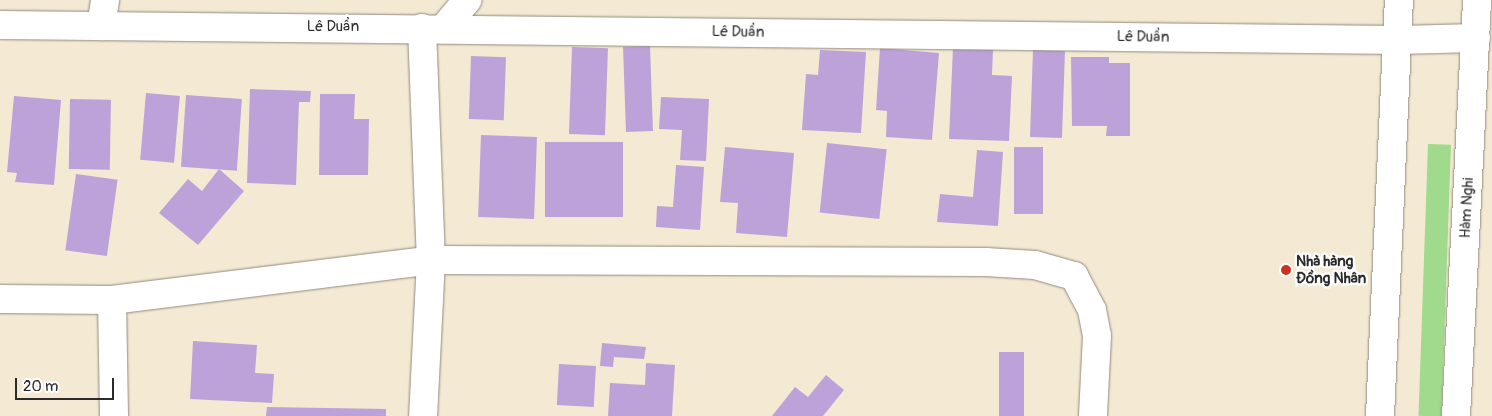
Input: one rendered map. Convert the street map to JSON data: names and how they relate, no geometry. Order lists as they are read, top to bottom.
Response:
{
  "streets": {
    "main road": ["Lê Duẩn", "Hàm Nghi"]
  },
  "crossings": [
    ["Lê Duẩn", "Hàm Nghi"]
  ],
  "places": ["Nhà hàng Đồng Nhân"],
  "scale_bar": "20 m"
}
